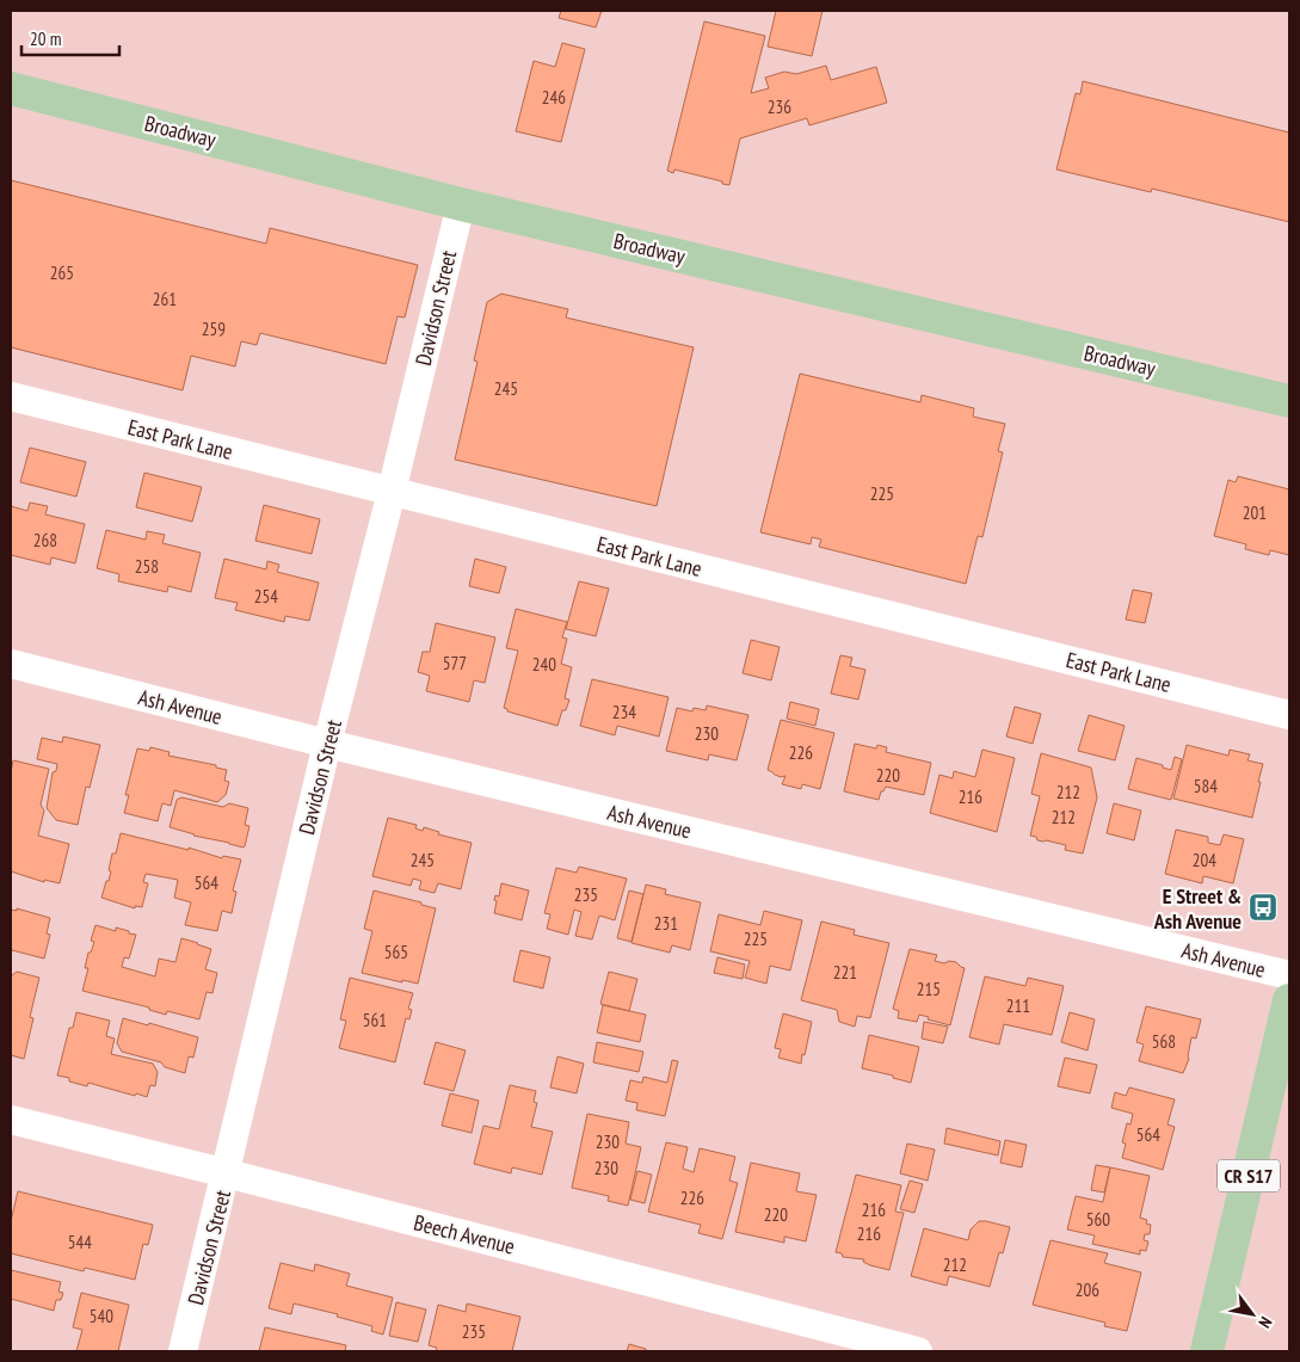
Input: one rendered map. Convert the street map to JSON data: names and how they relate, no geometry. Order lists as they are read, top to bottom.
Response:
{
  "streets": {
    "main road": ["Broadway", "CR S17"],
    "street": [
      "Davidson Street",
      "East Park Lane",
      "Ash Avenue",
      "Beech Avenue"
    ]
  },
  "crossings": [
    ["Broadway", "Davidson Street"],
    ["Davidson Street", "East Park Lane"],
    ["Davidson Street", "Ash Avenue"],
    ["Davidson Street", "Beech Avenue"]
  ],
  "places": {
    "bus stop": ["E Street & Ash Avenue"]
  },
  "house_numbers": [
    "246",
    "236",
    "265",
    "261",
    "259",
    "245",
    "225",
    "201",
    "268",
    "258",
    "254",
    "577",
    "240",
    "234",
    "230",
    "226",
    "220",
    "584",
    "212",
    "216",
    "212",
    "245",
    "204",
    "564",
    "235",
    "231",
    "225",
    "565",
    "221",
    "215",
    "211",
    "561",
    "568",
    "564",
    "230",
    "230",
    "226",
    "216",
    "220",
    "560",
    "216",
    "544",
    "212",
    "206",
    "540",
    "235"
  ],
  "scale_bar": "20 m",
  "north": "bottom right"
}
